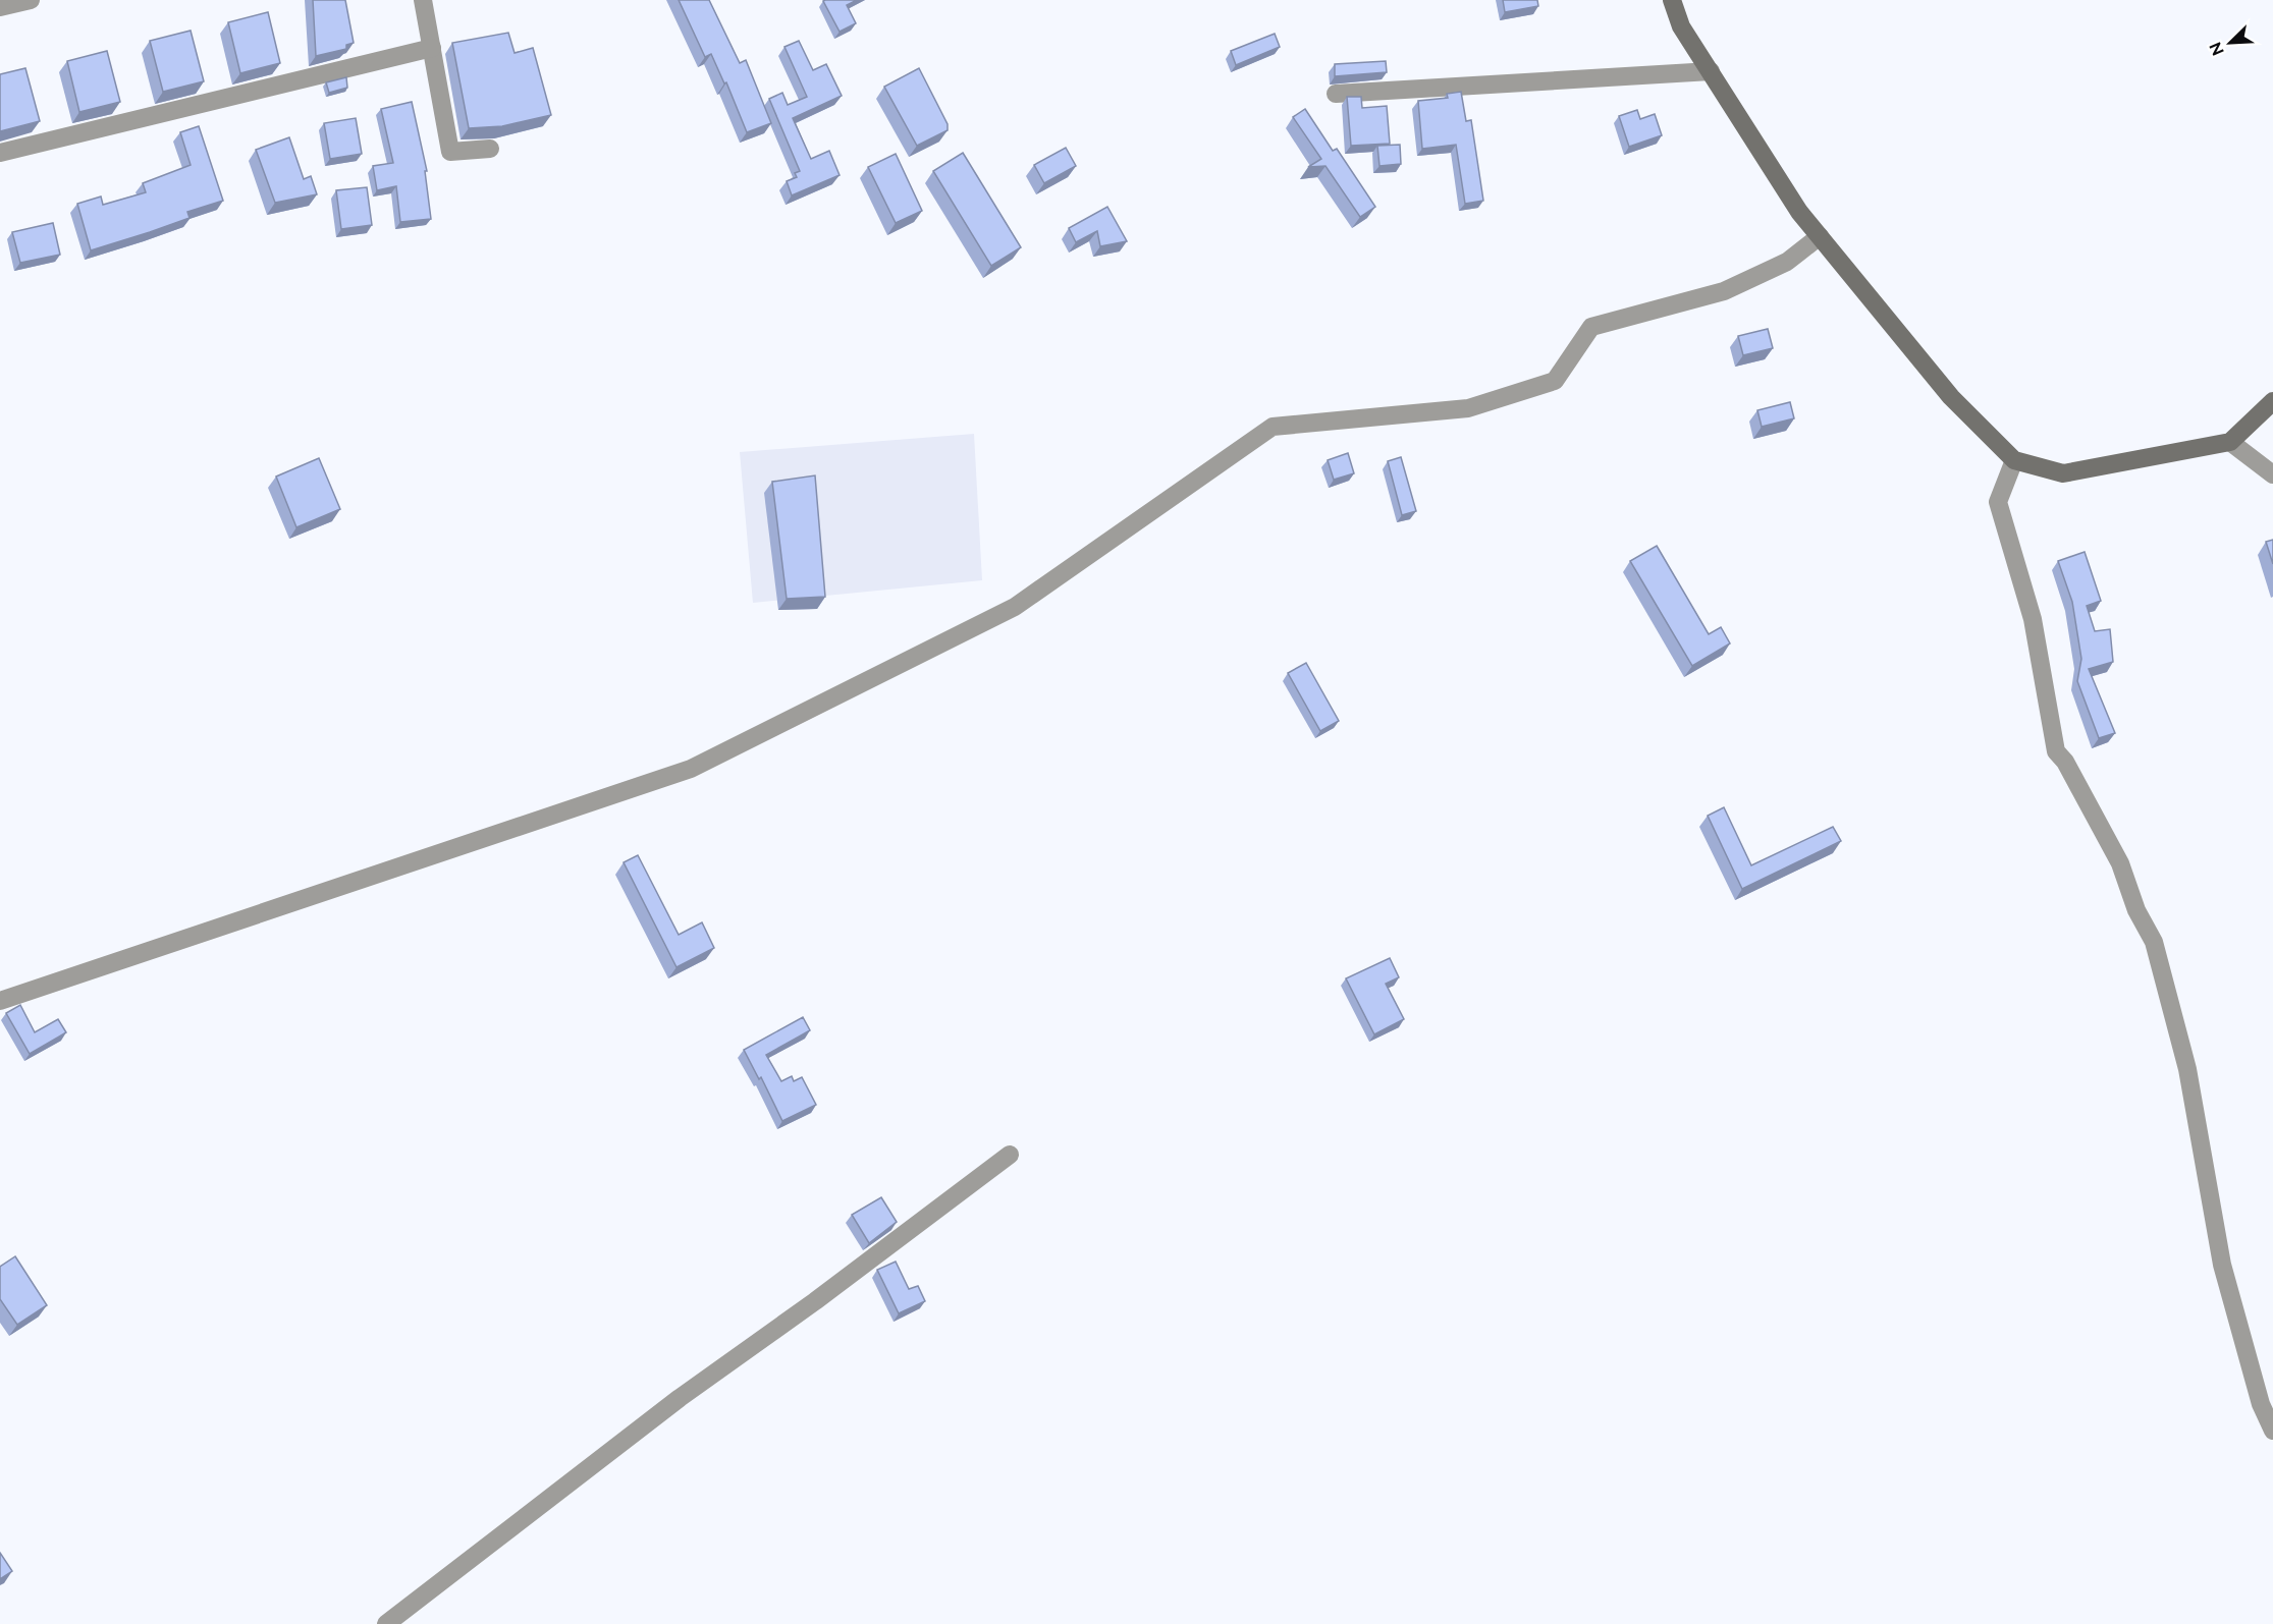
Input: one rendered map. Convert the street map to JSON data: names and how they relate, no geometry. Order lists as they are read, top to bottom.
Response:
{
  "north": "bottom left"
}
